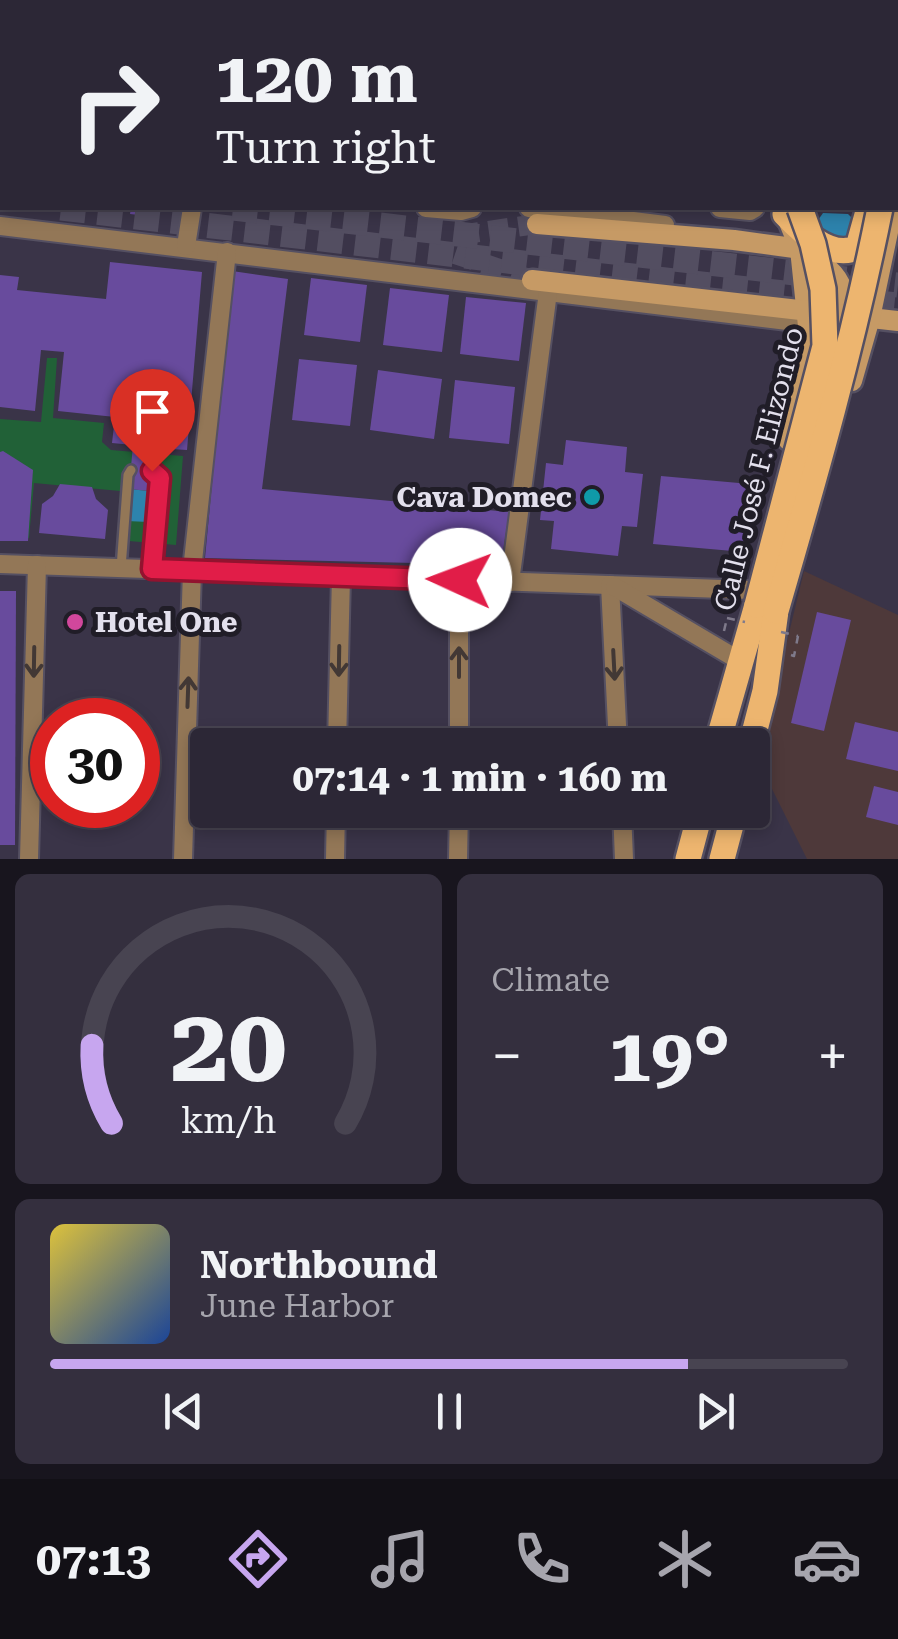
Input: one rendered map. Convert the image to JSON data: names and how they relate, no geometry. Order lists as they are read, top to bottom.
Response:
{
  "streets": {
    "main road": ["Calle José F. Elizondo"]
  },
  "places": ["Cava Domec", "Hotel One"],
  "page": {
    "turn": ["120 m", "Turn right"],
    "limit": "30",
    "trip": "07:14 · 1 min · 160 m",
    "tile": "Climate",
    "heat": ["−", "19°", "+"],
    "song": ["Northbound", "June Harbor"],
    "tabs": "07:13",
    "gauge": ["20", "km/h"]
  }
}
